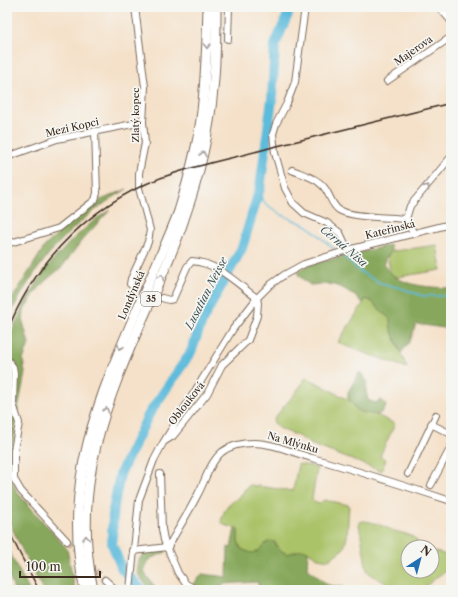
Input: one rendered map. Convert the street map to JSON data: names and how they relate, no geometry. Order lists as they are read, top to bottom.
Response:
{
  "streets": {
    "highway": ["Londýnská", "35"],
    "street": [
      "Majerova",
      "Zlatý kopec",
      "Mezi Kopci",
      "Kateřinská",
      "Oblouková",
      "Na Mlýnku"
    ]
  },
  "crossings": [
    ["Zlatý kopec", "Mezi Kopci"]
  ],
  "water": ["Černá Nisa", "Lusatian Neisse"],
  "scale_bar": "100 m",
  "north": "top right"
}
